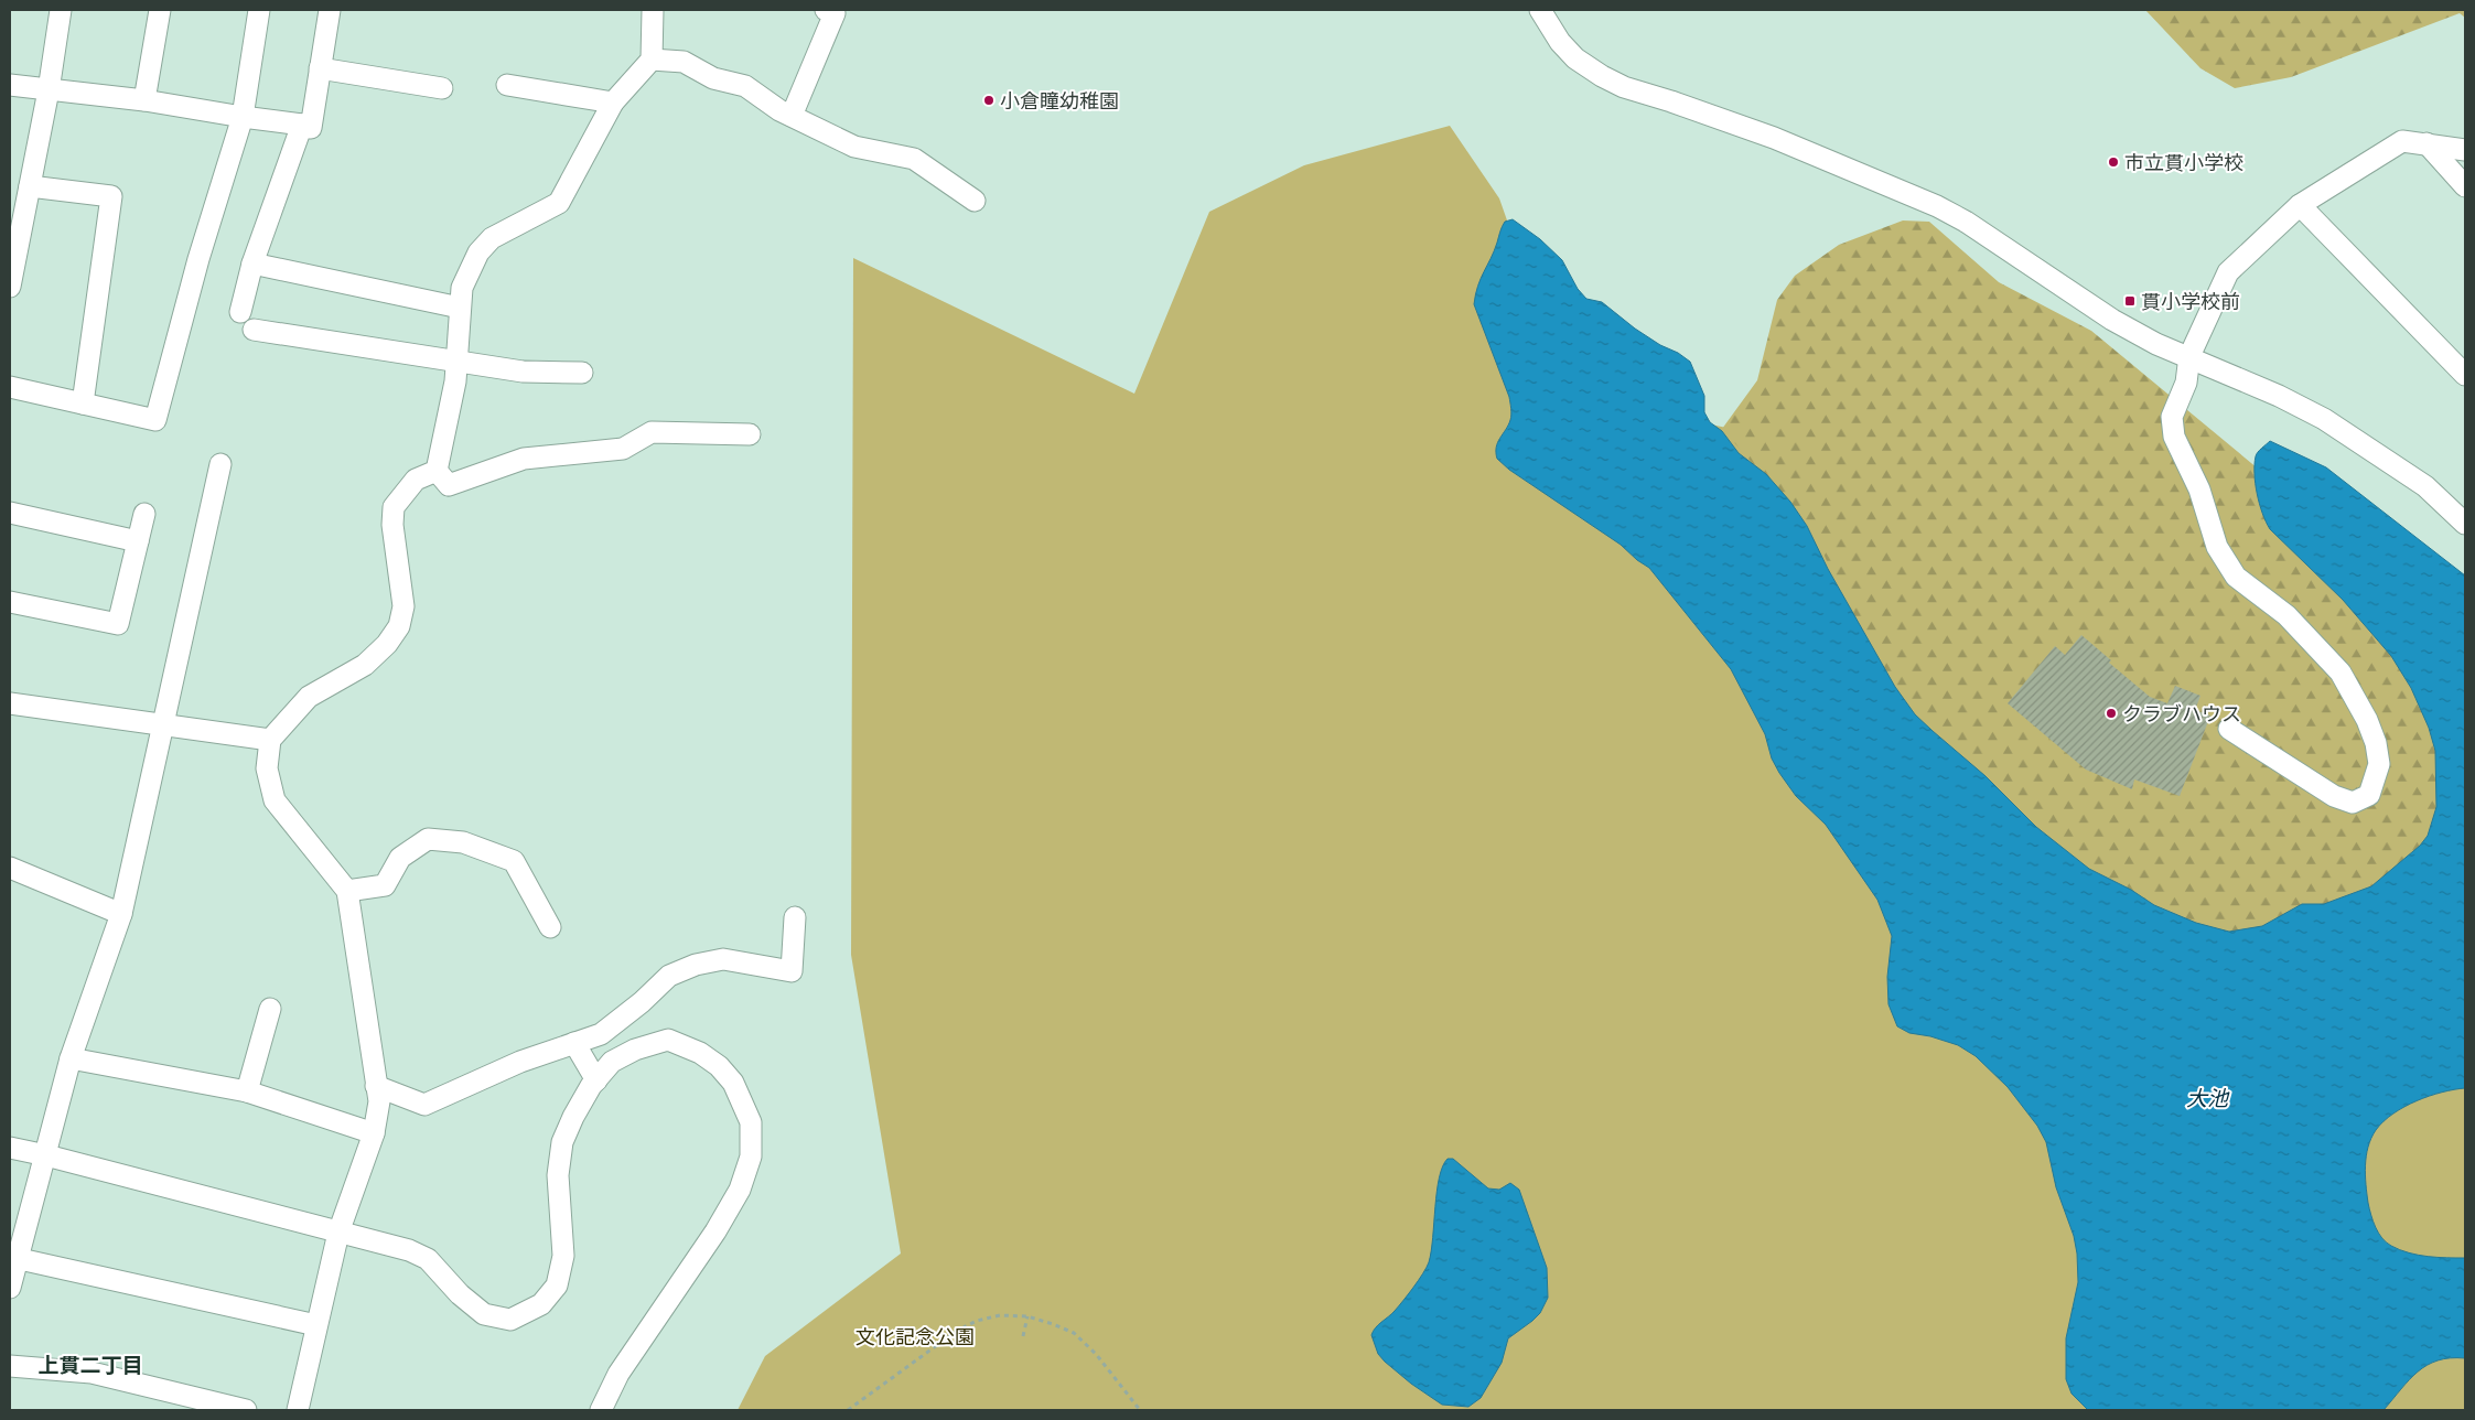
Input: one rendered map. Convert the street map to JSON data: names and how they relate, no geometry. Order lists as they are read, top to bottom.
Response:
{
  "districts": ["上貫二丁目"],
  "water": ["大池"],
  "parks": ["文化記念公園"],
  "places": {
    "other": ["小倉瞳幼稚園", "市立貫小学校", "クラブハウス"],
    "transit": ["貫小学校前"]
  }
}
